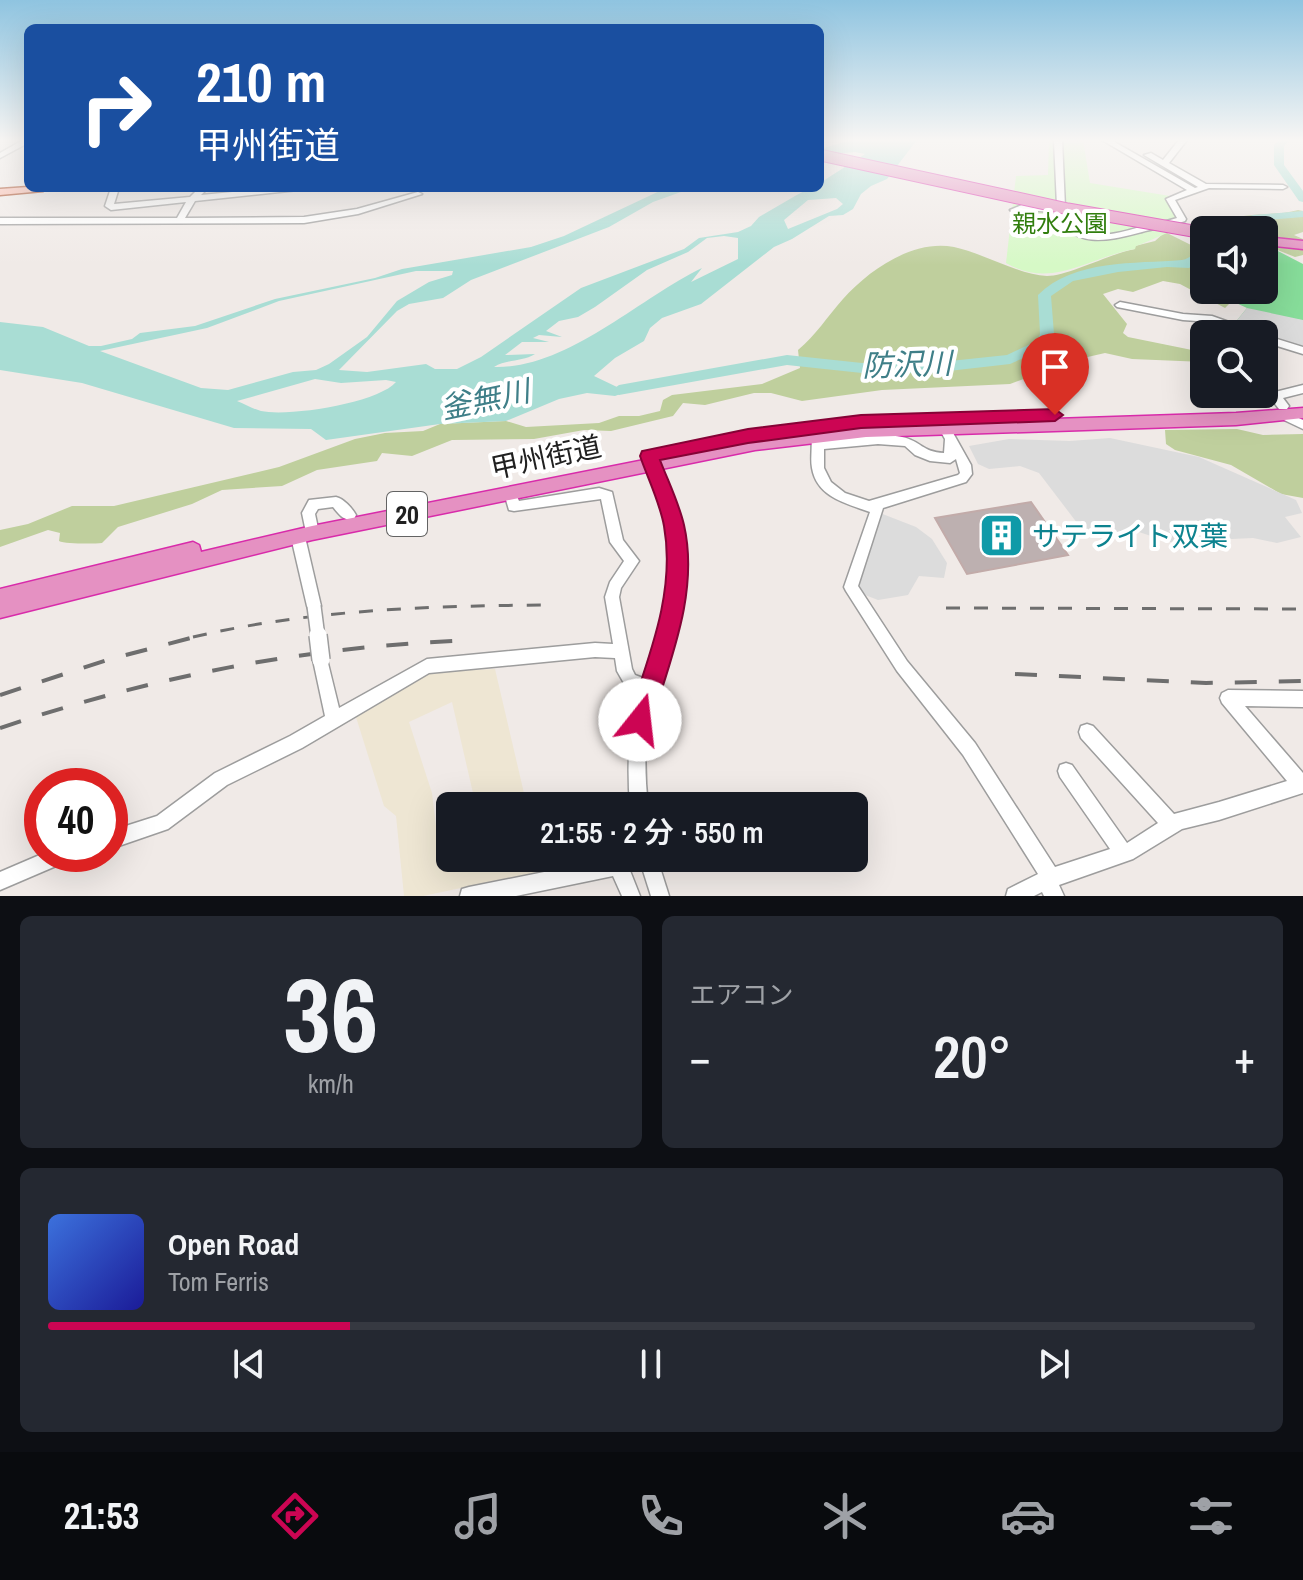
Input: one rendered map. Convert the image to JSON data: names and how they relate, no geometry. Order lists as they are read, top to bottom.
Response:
{
  "streets": {
    "highway": ["甲州街道", "20"]
  },
  "water": ["防沢川", "釜無川"],
  "parks": ["親水公園"],
  "places": {
    "building": ["サテライト双葉"]
  },
  "page": {
    "turn": ["210 m", "甲州街道"],
    "limit": "40",
    "trip": "21:55 · 2 分 · 550 m",
    "tile": [
      ["36", "km/h"],
      "エアコン"
    ],
    "heat": ["−", "20°", "+"],
    "song": ["Open Road", "Tom Ferris"],
    "tabs": "21:53"
  }
}
